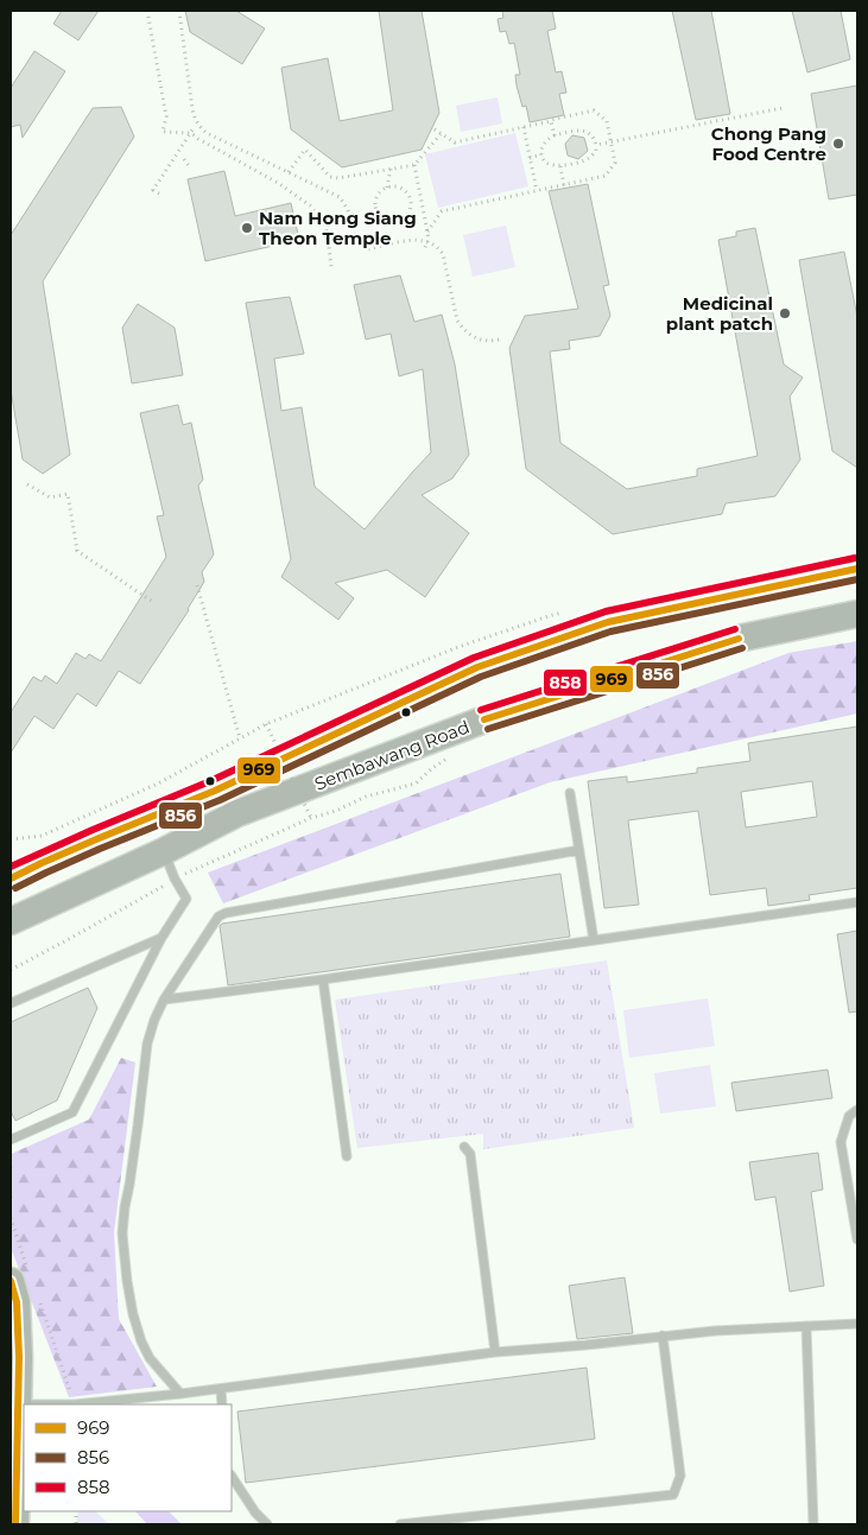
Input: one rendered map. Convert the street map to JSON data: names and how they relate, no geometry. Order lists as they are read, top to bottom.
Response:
{
  "streets": {
    "main road": ["Sembawang Road"]
  },
  "places": ["Chong Pang Food Centre", "Nam Hong Siang Theon Temple", "Medicinal plant patch"],
  "lines": ["transit line 858", "transit line 969", "transit line 856"],
  "legend": ["969", "856", "858"]
}
